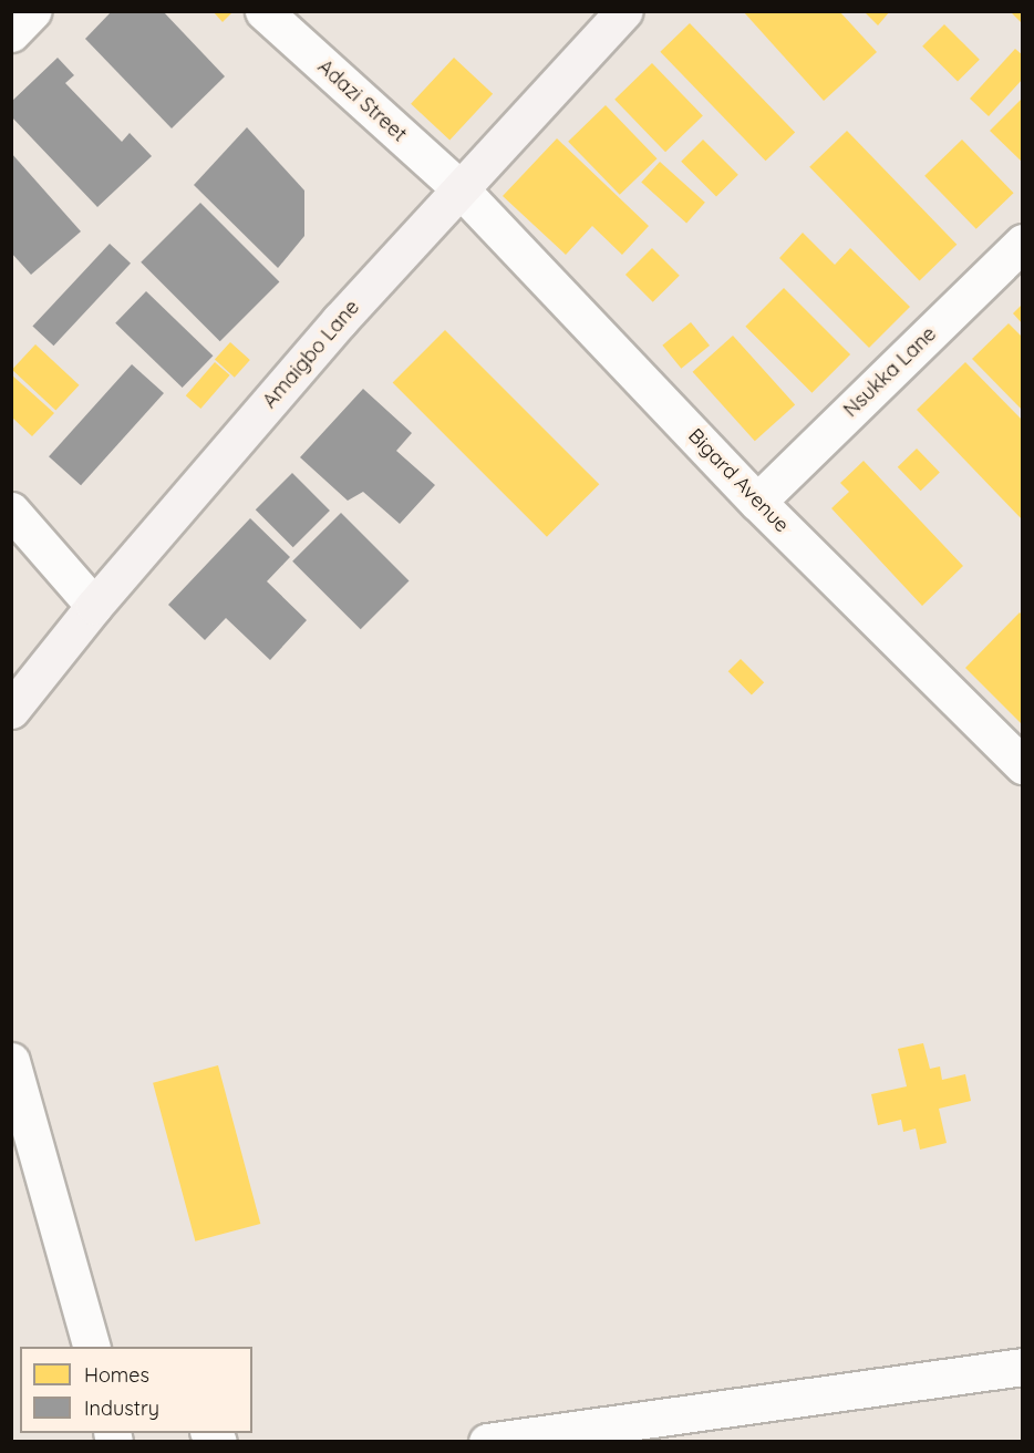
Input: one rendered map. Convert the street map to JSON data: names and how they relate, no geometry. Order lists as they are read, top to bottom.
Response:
{
  "streets": {
    "main road": ["Amaigbo Lane"],
    "street": ["Adazi Street", "Nsukka Lane", "Bigard Avenue"]
  },
  "crossings": [
    ["Adazi Street", "Amaigbo Lane"],
    ["Adazi Street", "Bigard Avenue"],
    ["Amaigbo Lane", "Bigard Avenue"],
    ["Nsukka Lane", "Bigard Avenue"]
  ],
  "legend": ["Homes", "Industry"]
}
